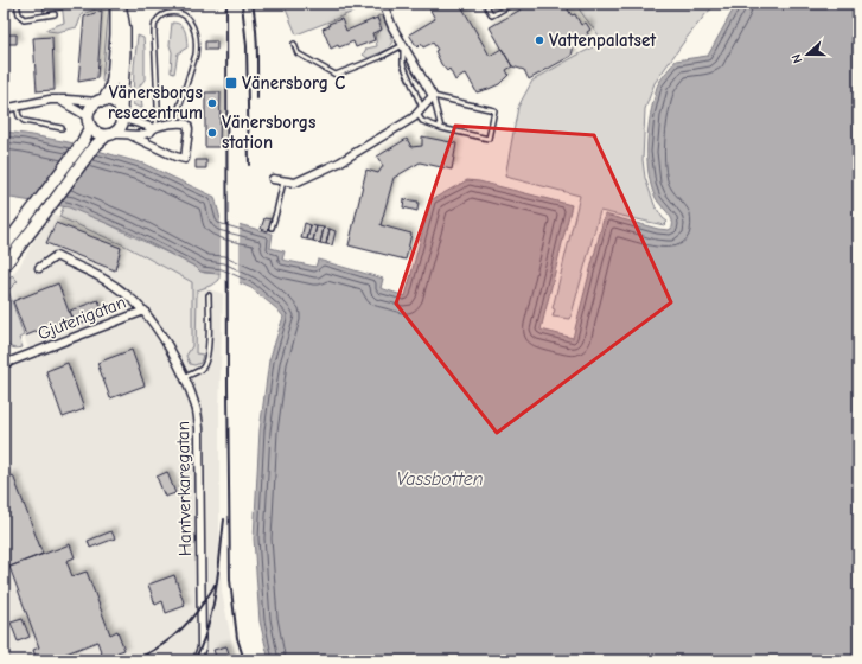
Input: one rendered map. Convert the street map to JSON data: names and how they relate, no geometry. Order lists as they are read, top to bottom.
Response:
{
  "streets": {
    "street": ["Gjuterigatan", "Hantverkaregatan"]
  },
  "crossings": [
    ["Gjuterigatan", "Hantverkaregatan"]
  ],
  "water": ["Vassbotten"],
  "places": {
    "other": ["Vattenpalatset", "Vänersborgs resecentrum", "Vänersborgs station"],
    "transit": ["Vänersborg C"]
  },
  "north": "left"
}
